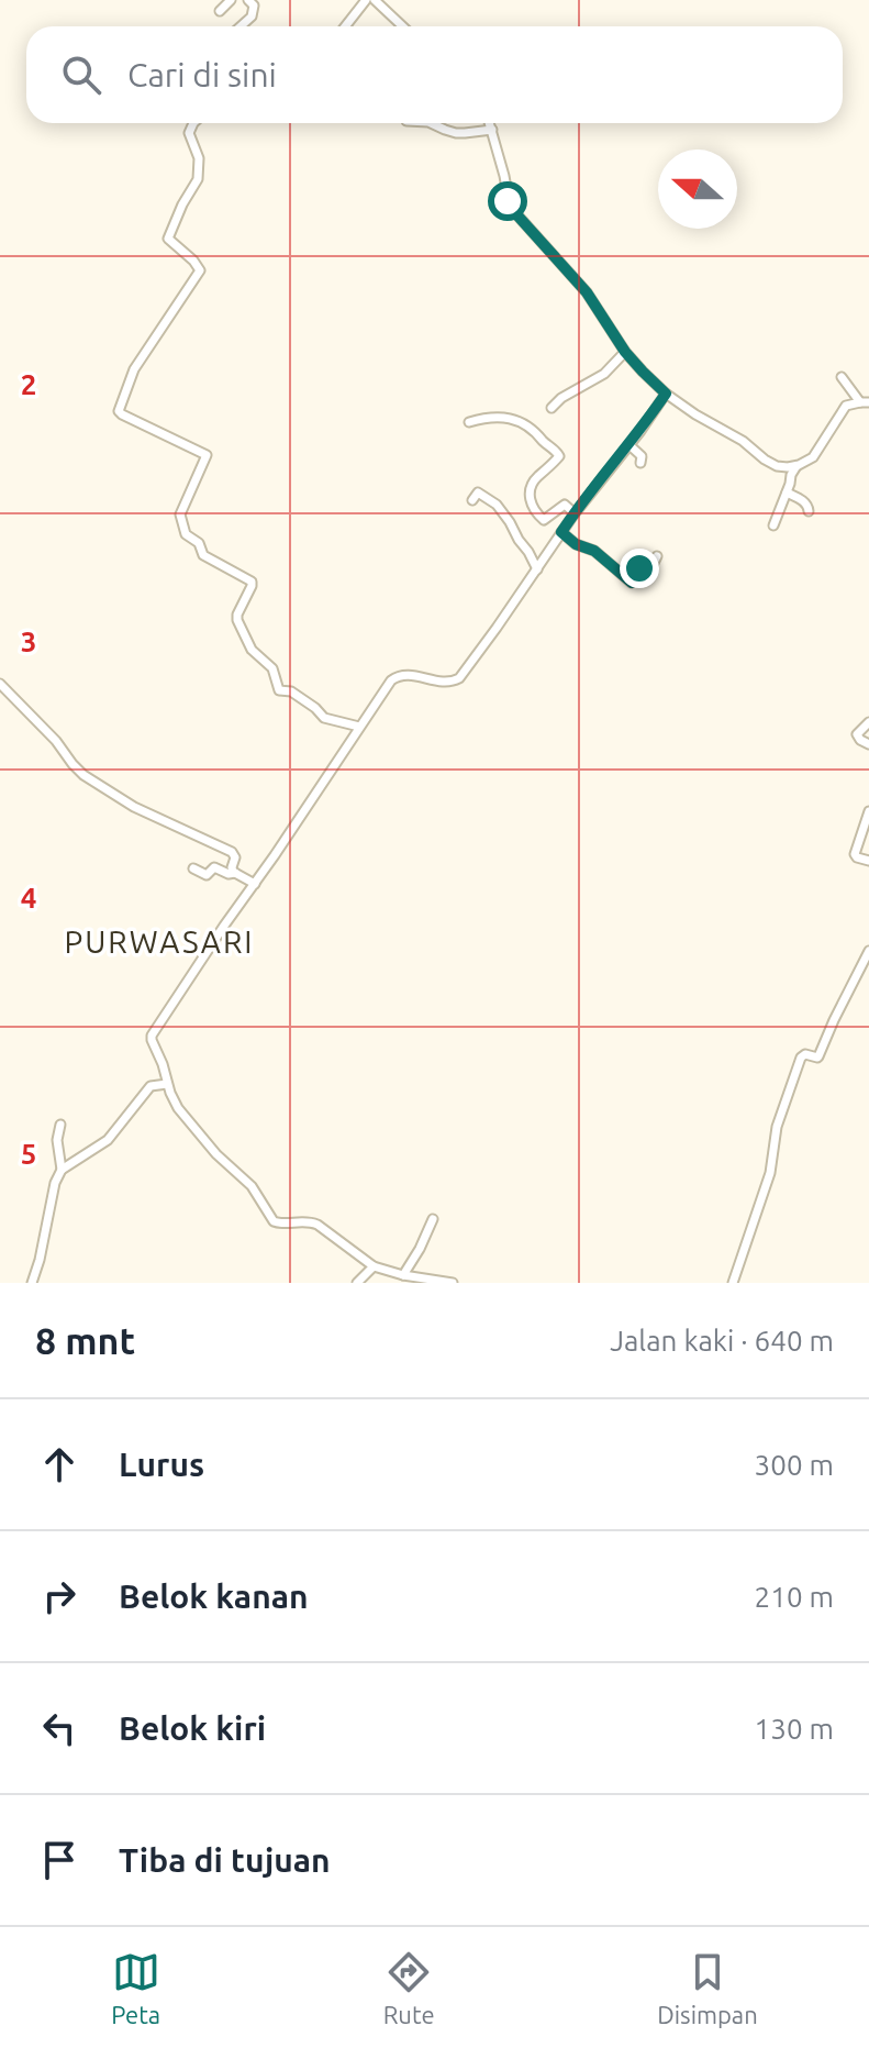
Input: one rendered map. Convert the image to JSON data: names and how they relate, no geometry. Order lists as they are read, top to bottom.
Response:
{
  "districts": ["PURWASARI"],
  "north": "left",
  "page": {
    "search": "Cari di sini",
    "heading": ["8 mnt", "Jalan kaki · 640 m"],
    "list": [
      ["Lurus", "300 m"],
      ["Belok kanan", "210 m"],
      ["Belok kiri", "130 m"],
      "Tiba di tujuan"
    ],
    "nav": ["Peta", "Rute", "Disimpan"]
  },
  "grid": {
    "rows": [
      "2",
      "3",
      "4",
      "5"
    ]
  }
}
